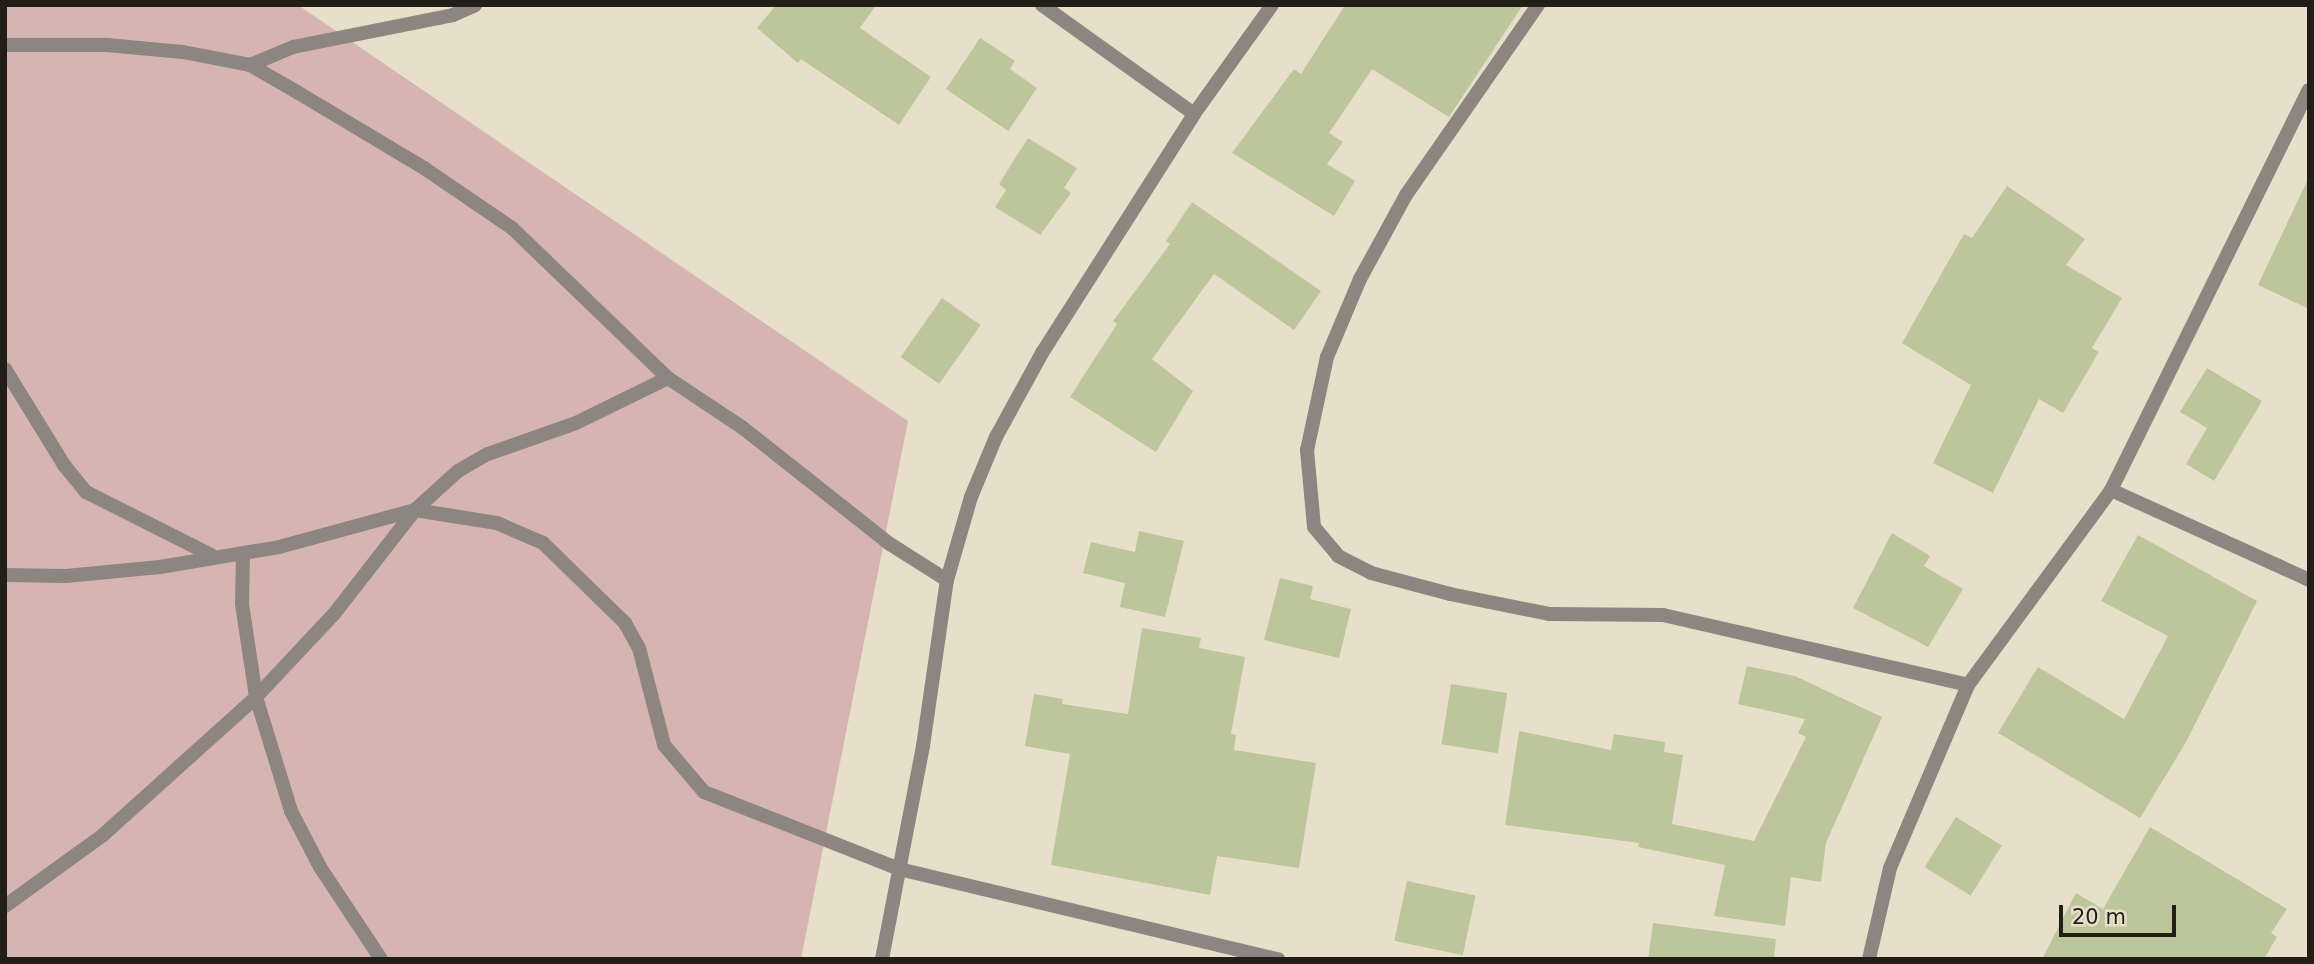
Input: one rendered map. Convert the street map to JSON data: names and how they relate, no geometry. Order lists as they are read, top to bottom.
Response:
{
  "scale_bar": "20 m"
}
